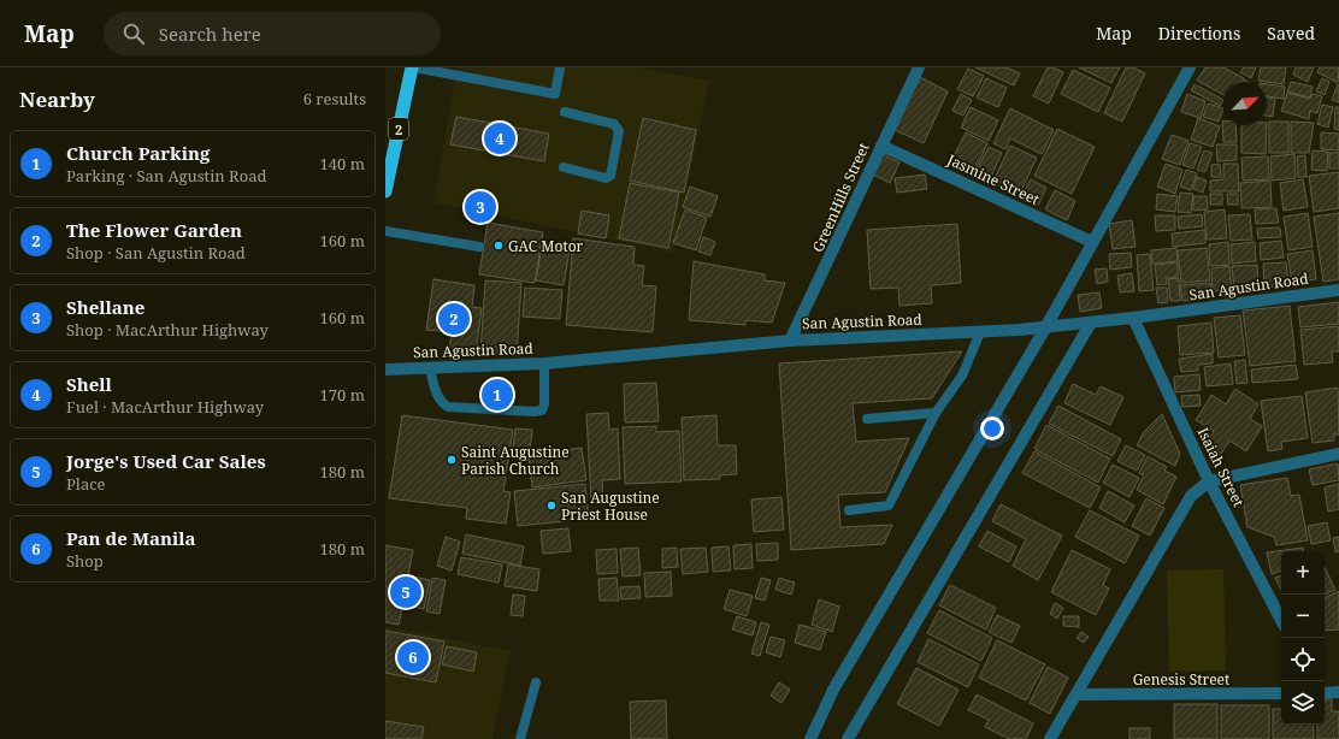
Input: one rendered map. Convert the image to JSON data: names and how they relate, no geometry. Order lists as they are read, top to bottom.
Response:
{
  "streets": {
    "highway": ["2"],
    "street": [
      "Jasmine Street",
      "GreenHills Street",
      "San Agustin Road",
      "Isaiah Street",
      "Genesis Street"
    ]
  },
  "crossings": [
    ["Jasmine Street", "GreenHills Street"],
    ["GreenHills Street", "San Agustin Road"],
    ["San Agustin Road", "Isaiah Street"]
  ],
  "places": ["GAC Motor", "Saint Augustine Parish Church", "San Augustine Priest House"],
  "north": "top right",
  "page": {
    "header": "Map",
    "search": "Search here",
    "nav": ["Map", "Directions", "Saved"],
    "heading": ["Nearby", "6 results"],
    "pins": [
      "4",
      "3",
      "2",
      "1",
      "5",
      "6"
    ],
    "list": [
      {
        "mark": "1",
        "name": "Church Parking",
        "note": "Parking · San Agustin Road",
        "value": "140 m"
      },
      {
        "mark": "2",
        "name": "The Flower Garden",
        "note": "Shop · San Agustin Road",
        "value": "160 m"
      },
      {
        "mark": "3",
        "name": "Shellane",
        "note": "Shop · MacArthur Highway",
        "value": "160 m"
      },
      {
        "mark": "4",
        "name": "Shell",
        "note": "Fuel · MacArthur Highway",
        "value": "170 m"
      },
      {
        "mark": "5",
        "name": "Jorge's Used Car Sales",
        "note": "Place",
        "value": "180 m"
      },
      {
        "mark": "6",
        "name": "Pan de Manila",
        "note": "Shop",
        "value": "180 m"
      }
    ],
    "map_buttons": ["+", "−"]
  }
}
